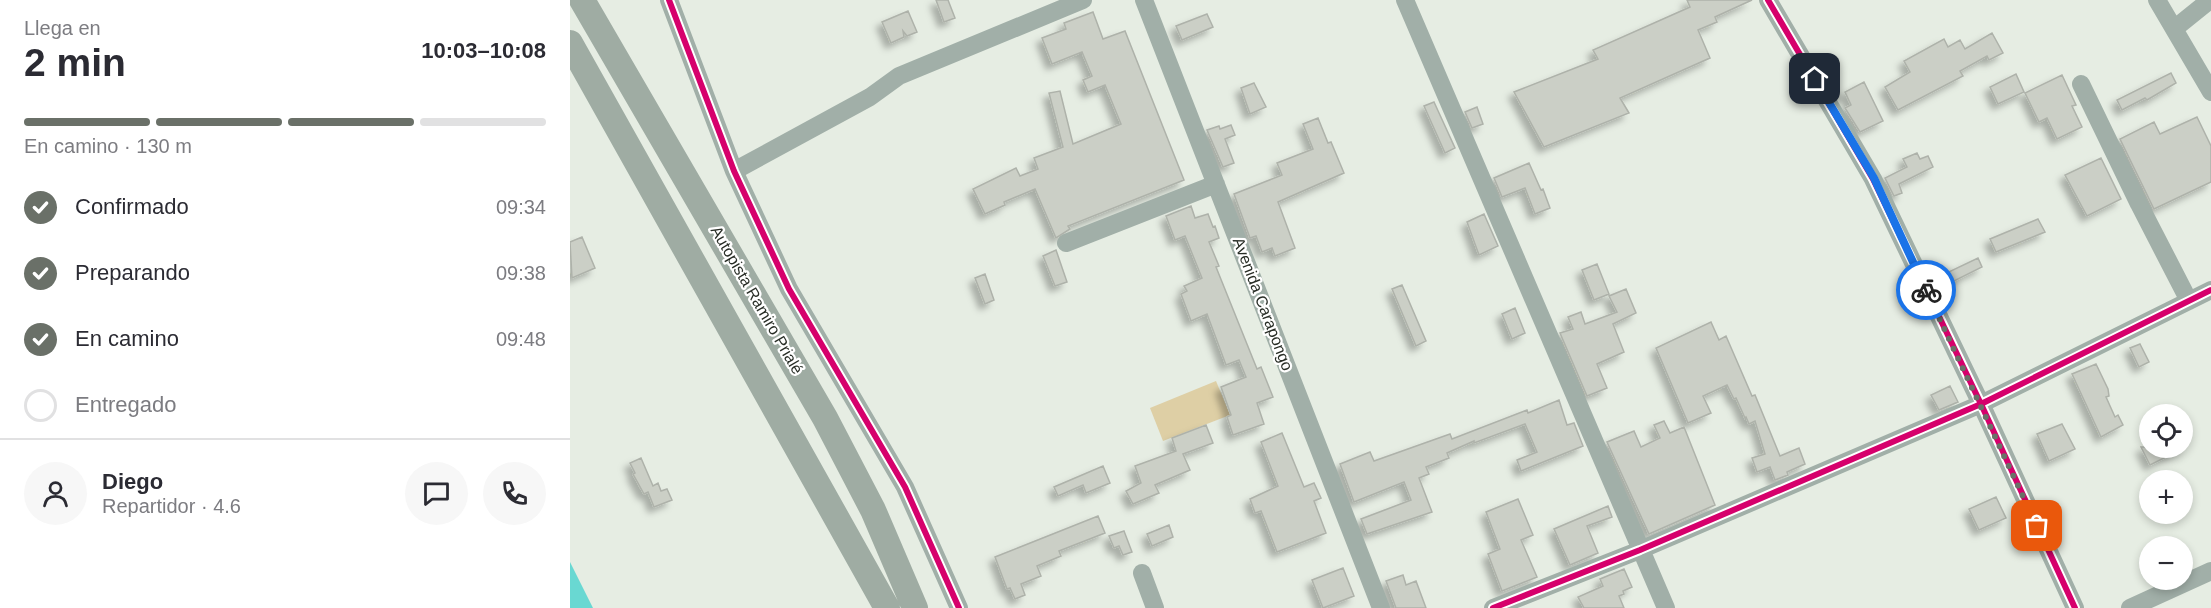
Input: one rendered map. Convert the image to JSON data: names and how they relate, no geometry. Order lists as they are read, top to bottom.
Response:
{
  "streets": {
    "highway": ["Autopista Ramiro Prialé"],
    "street": ["Avenida Carapongo"]
  },
  "page": {
    "heading": ["2 min", "Llega en", "10:03–10:08"],
    "panel": ["Diego", "Repartidor · 4.6"],
    "bar": "En camino · 130 m",
    "list": [
      ["Confirmado", "09:34"],
      ["Preparando", "09:38"],
      ["En camino", "09:48"],
      "Entregado"
    ],
    "map_buttons": ["+", "−"]
  }
}
